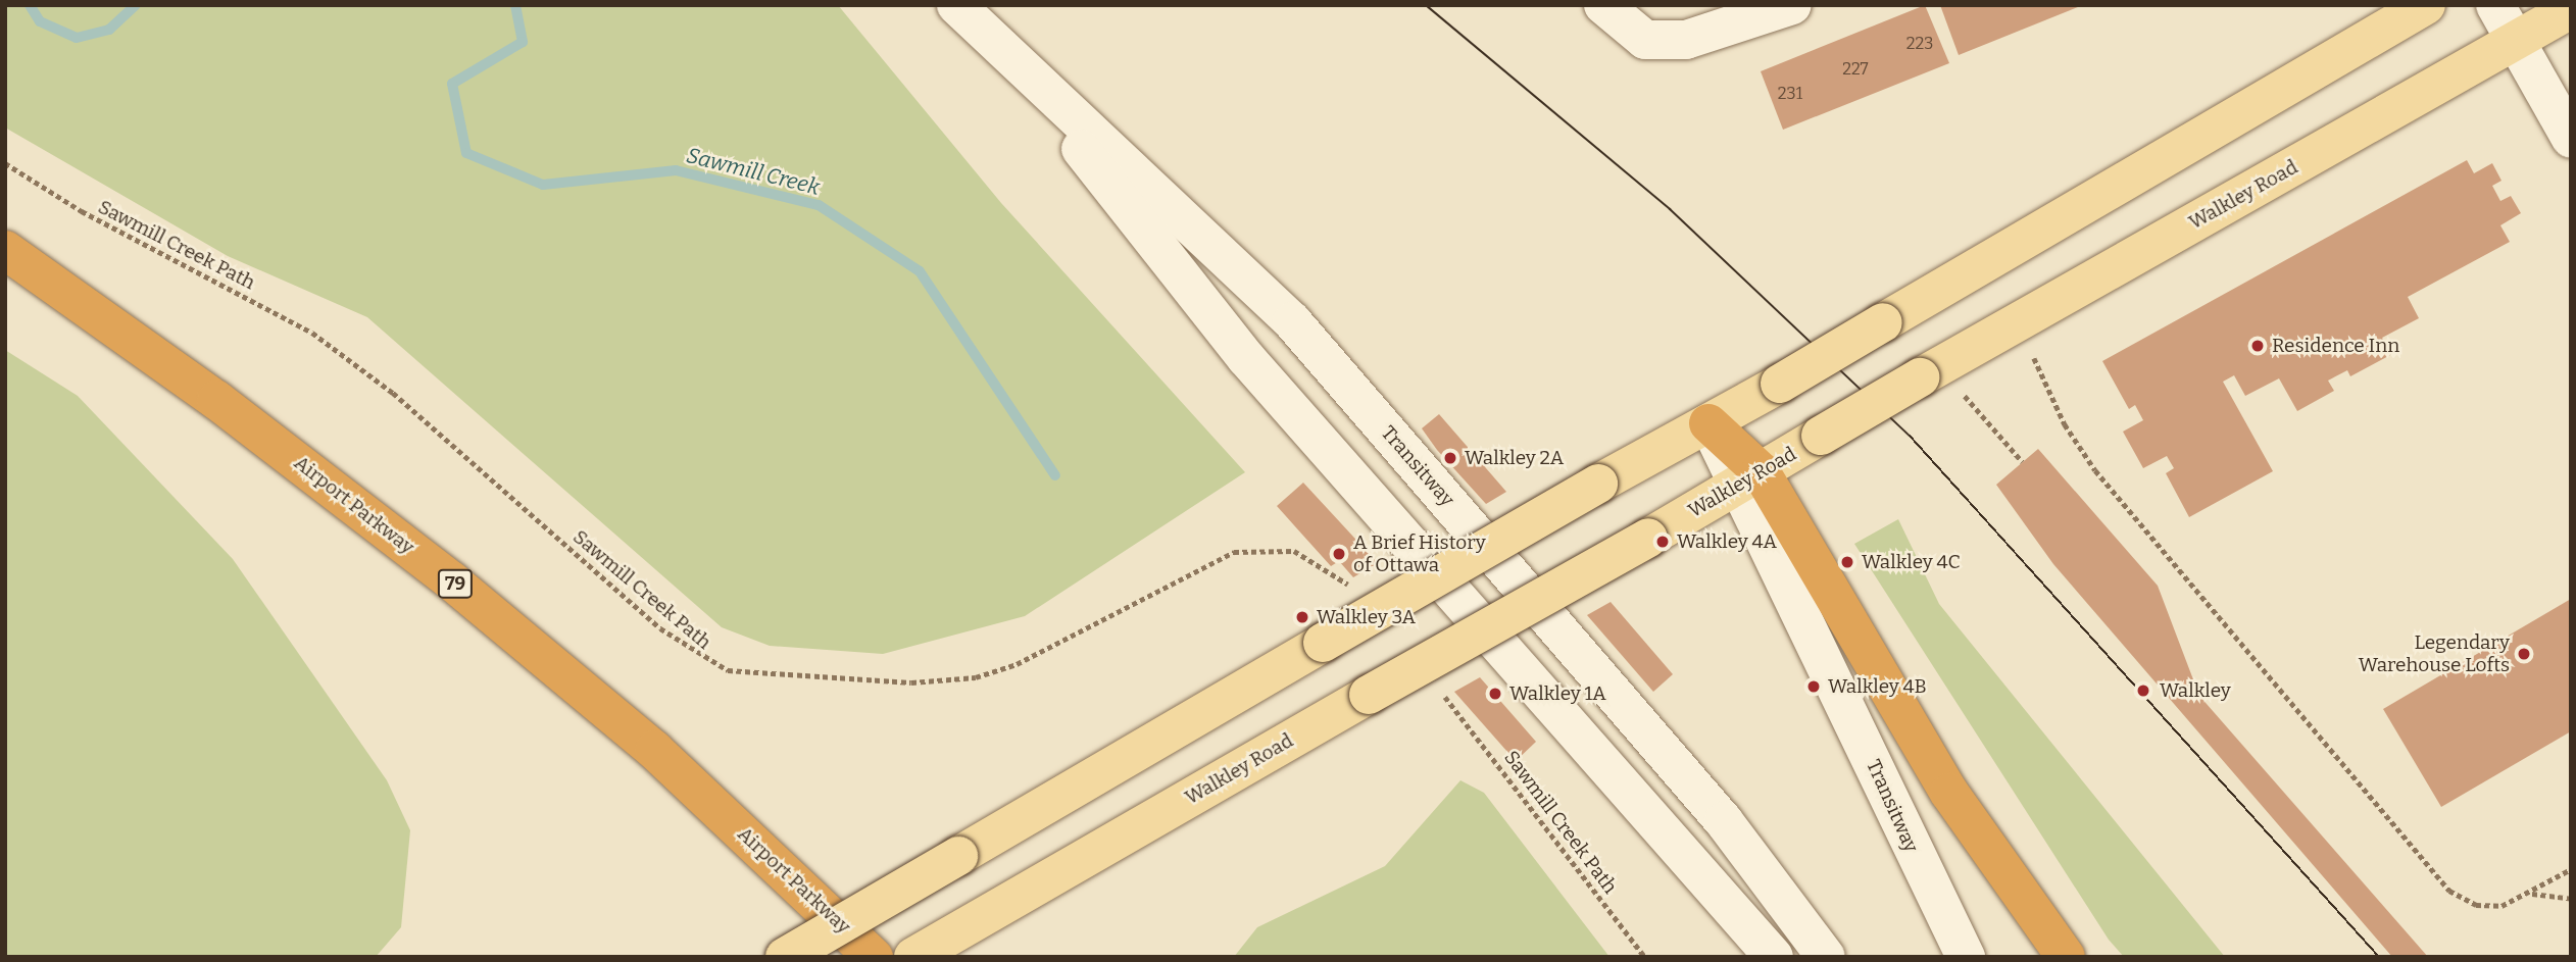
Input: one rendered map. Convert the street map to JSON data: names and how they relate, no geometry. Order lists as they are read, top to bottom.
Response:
{
  "streets": {
    "highway": ["Airport Parkway", "79"],
    "main road": ["Walkley Road"],
    "street": ["Transitway"],
    "path": ["Sawmill Creek Path"]
  },
  "crossings": [
    ["Walkley Road", "Transitway"]
  ],
  "water": ["Sawmill Creek"],
  "places": [
    "Residence Inn",
    "Walkley 2A",
    "Walkley 4A",
    "A Brief History of Ottawa",
    "Walkley 4C",
    "Walkley 3A",
    "Legendary Warehouse Lofts",
    "Walkley 4B",
    "Walkley",
    "Walkley 1A"
  ],
  "house_numbers": ["223", "227", "231"]
}
